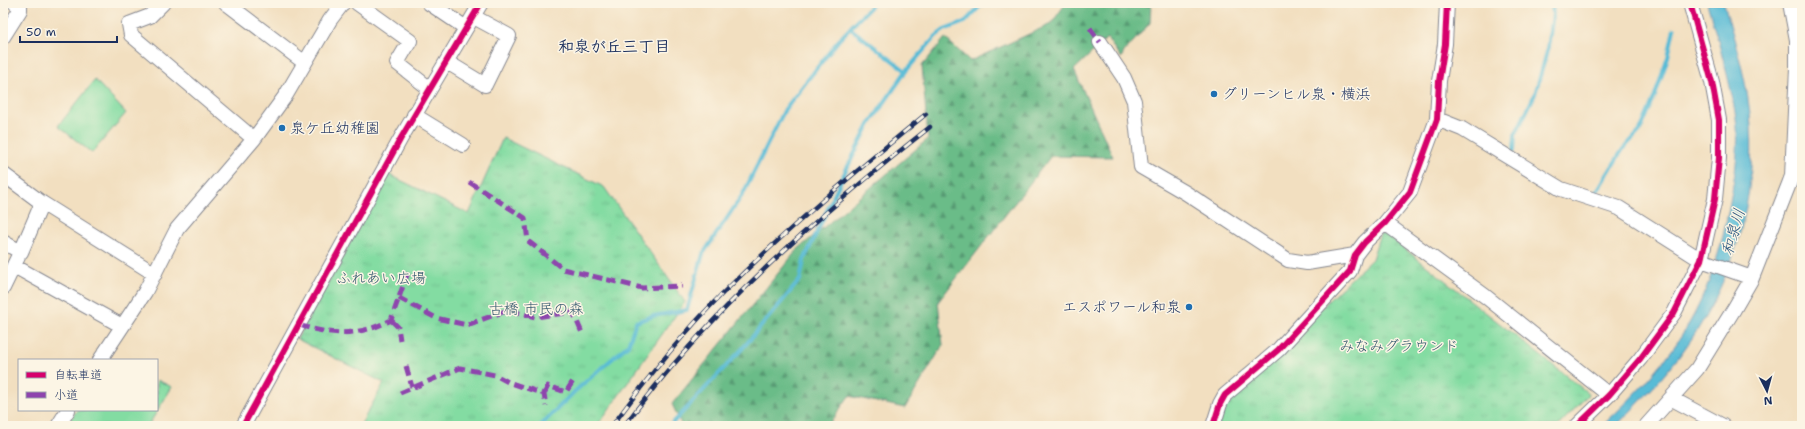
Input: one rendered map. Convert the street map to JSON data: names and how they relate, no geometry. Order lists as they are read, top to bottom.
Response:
{
  "districts": ["和泉が丘三丁目"],
  "water": ["和泉川"],
  "parks": ["ふれあい広場", "古橋 市民の森", "みなみグラウンド"],
  "places": ["グリーンヒル泉・横浜", "泉ケ丘幼稚園", "エスポワール和泉"],
  "legend": ["自転車道", "小道"],
  "scale_bar": "50 m",
  "north": "bottom"
}
